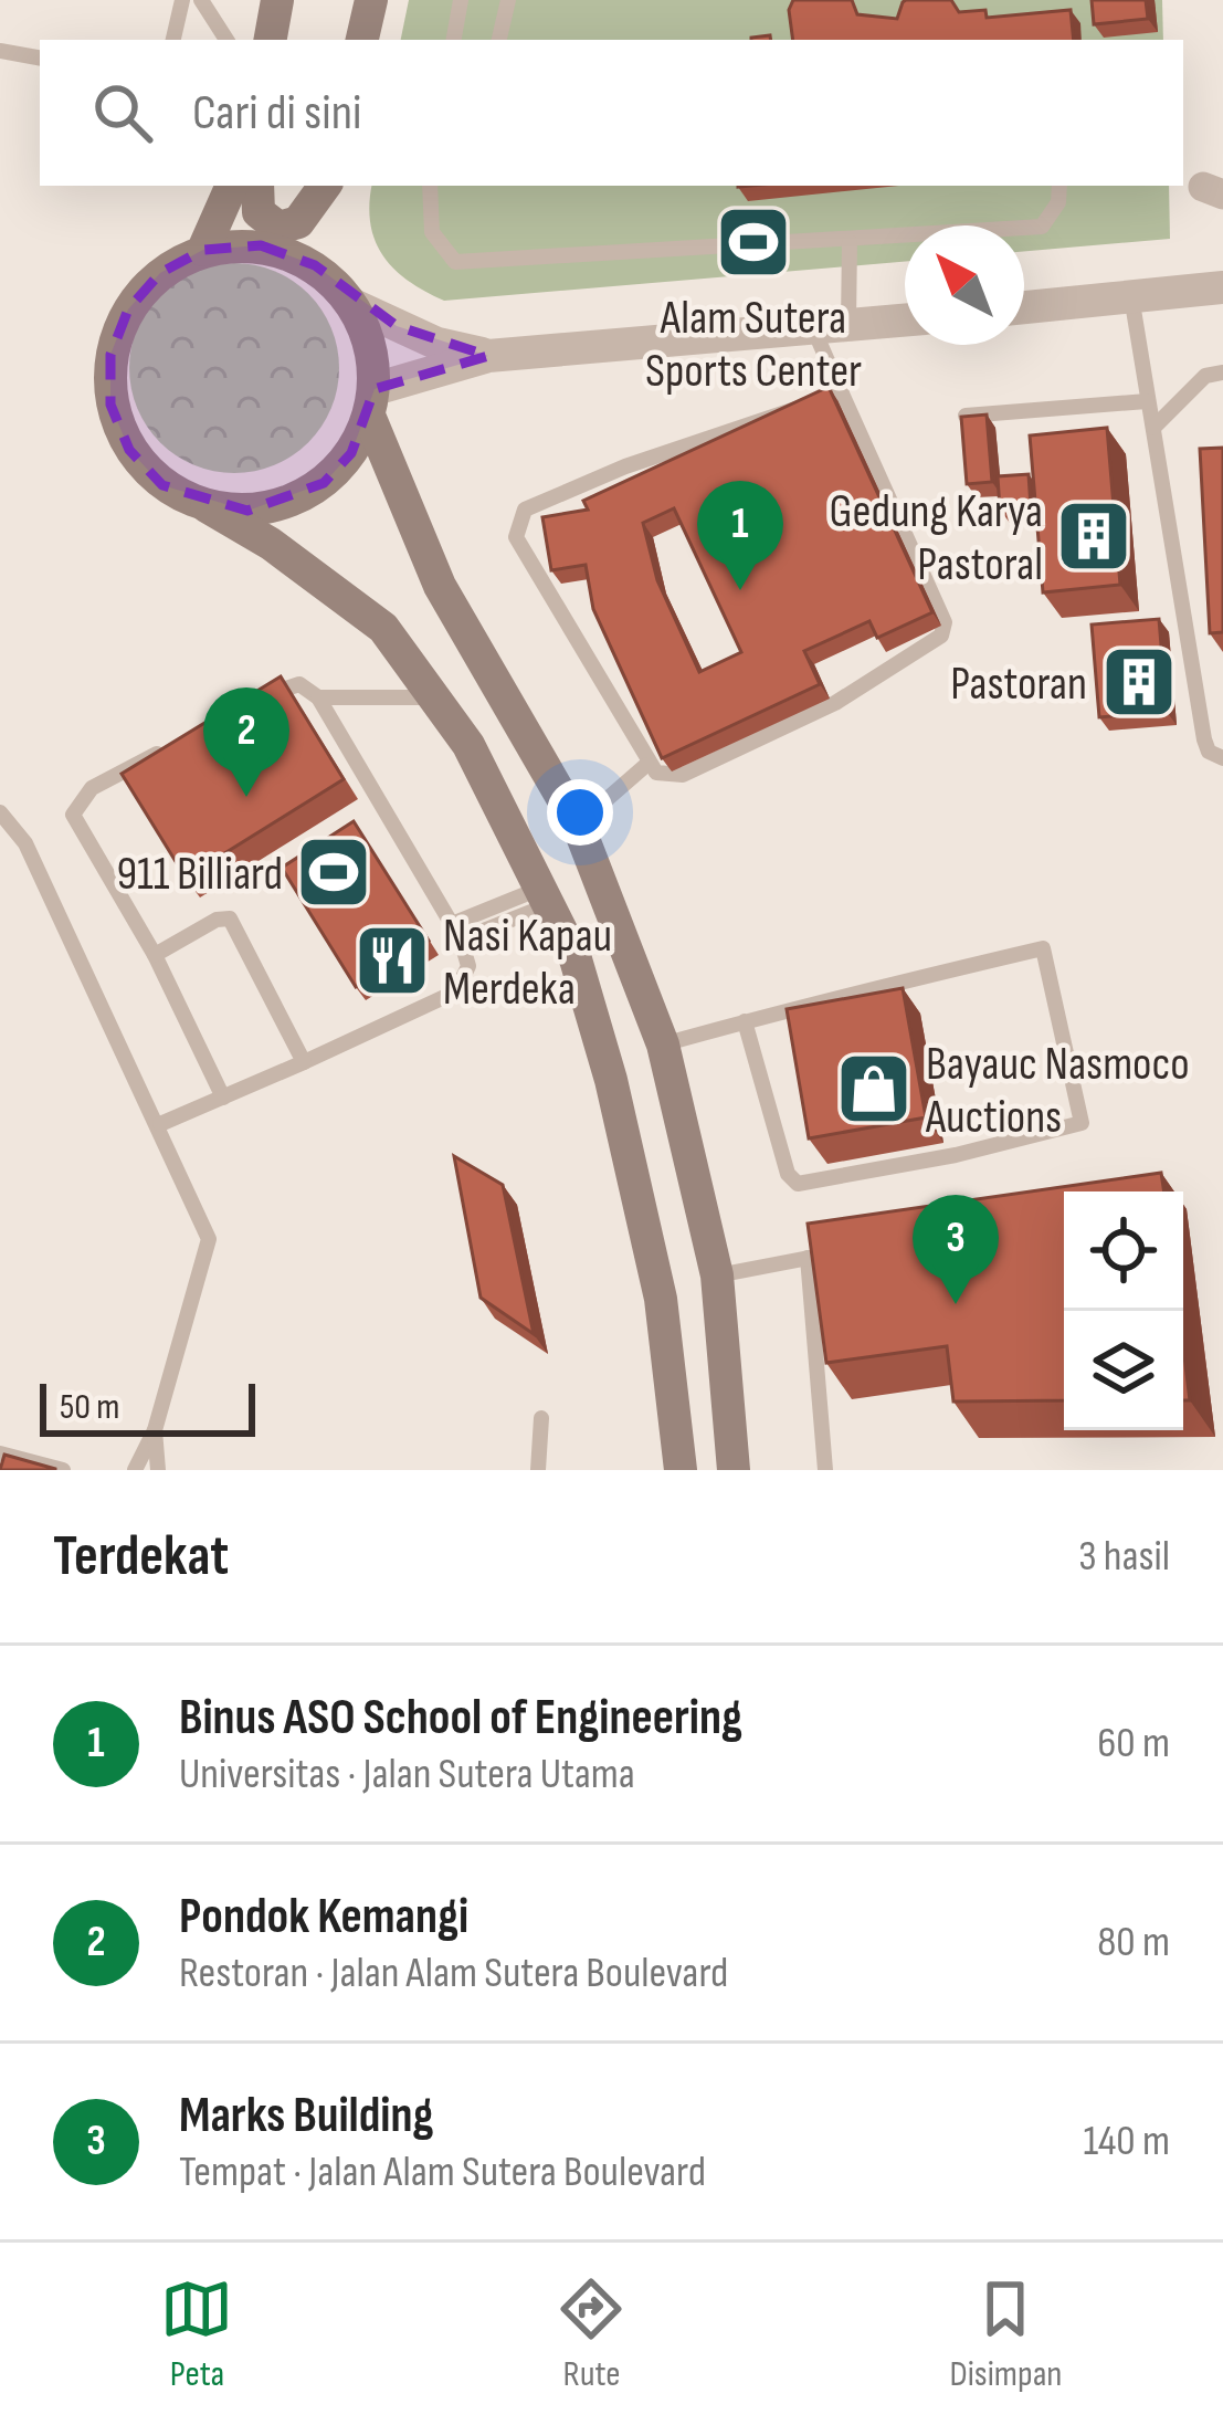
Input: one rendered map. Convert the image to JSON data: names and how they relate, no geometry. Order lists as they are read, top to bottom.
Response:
{
  "places": {
    "sports": ["Alam Sutera Sports Center", "911 Billiard"],
    "building": ["Gedung Karya Pastoral", "Pastoran"],
    "restaurant": ["Nasi Kapau Merdeka"],
    "shop": ["Bayauc Nasmoco Auctions"]
  },
  "scale_bar": "50 m",
  "north": "top left",
  "page": {
    "search": "Cari di sini",
    "pins": ["1", "2", "3"],
    "scale": "50 m",
    "heading": ["Terdekat", "3 hasil"],
    "list": [
      {
        "mark": "1",
        "name": "Binus ASO School of Engineering",
        "note": "Universitas · Jalan Sutera Utama",
        "value": "60 m"
      },
      {
        "mark": "2",
        "name": "Pondok Kemangi",
        "note": "Restoran · Jalan Alam Sutera Boulevard",
        "value": "80 m"
      },
      {
        "mark": "3",
        "name": "Marks Building",
        "note": "Tempat · Jalan Alam Sutera Boulevard",
        "value": "140 m"
      }
    ],
    "nav": ["Peta", "Rute", "Disimpan"]
  }
}
